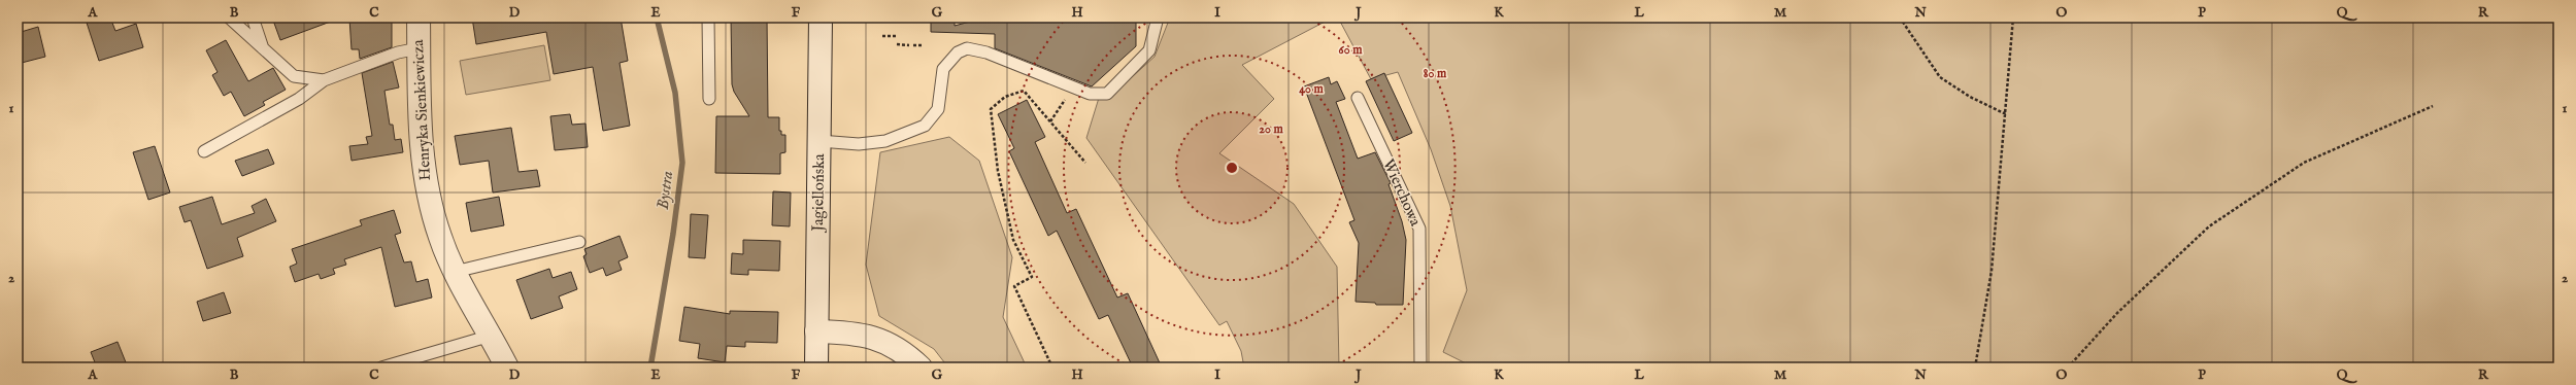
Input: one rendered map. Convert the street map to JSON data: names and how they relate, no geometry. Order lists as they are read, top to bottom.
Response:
{
  "streets": {
    "street": ["Henryka Sienkiewicza", "Jagiellońska"],
    "lane": ["Wierchowa"]
  },
  "water": ["Bystra"],
  "grid": {
    "columns": [
      "A",
      "B",
      "C",
      "D",
      "E",
      "F",
      "G",
      "H",
      "I",
      "J",
      "K",
      "L",
      "M",
      "N",
      "O",
      "P",
      "Q",
      "R"
    ],
    "rows": ["1", "2"]
  },
  "rings": [
    "60 m",
    "80 m",
    "40 m",
    "20 m"
  ]
}
